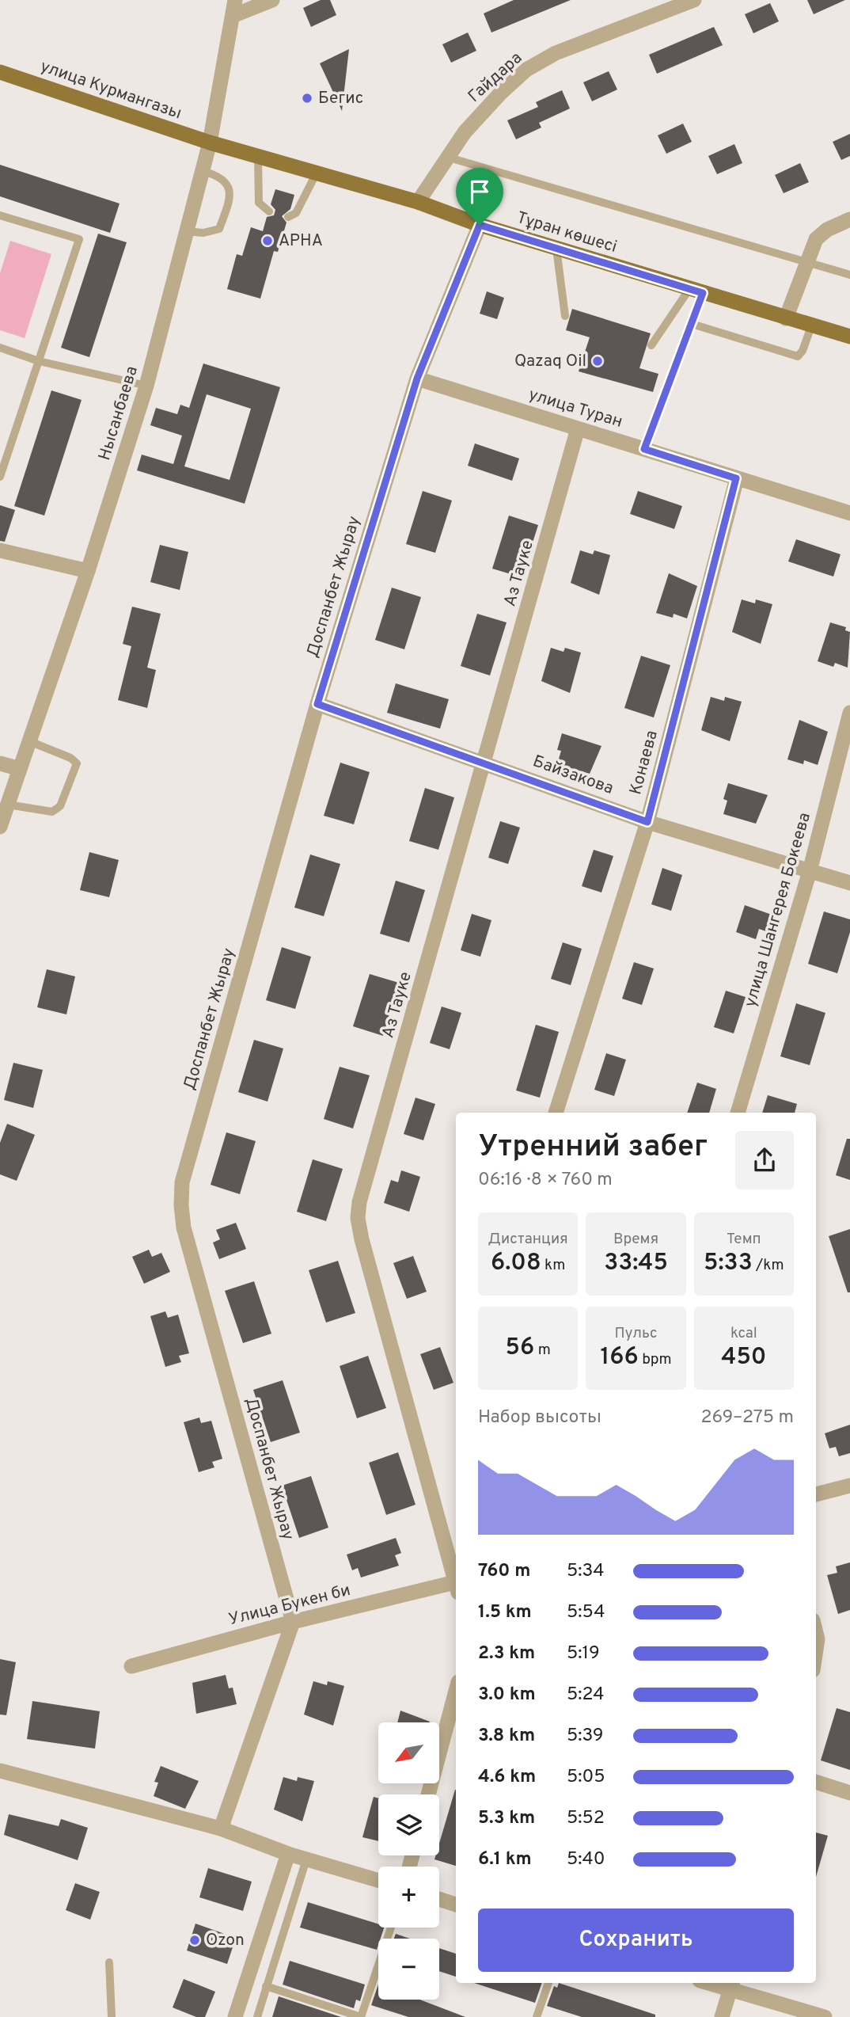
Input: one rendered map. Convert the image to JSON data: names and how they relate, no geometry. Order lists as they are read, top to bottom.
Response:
{
  "streets": {
    "main road": ["улица Курмангазы", "Тұран көшесі"],
    "street": [
      "Гайдара",
      "улица Туран",
      "Нысанбаева",
      "Аз Тауке",
      "Доспанбет Жырау",
      "Конаева",
      "Байзакова",
      "улица Шангерея Бокеева",
      "Улица Букен би"
    ]
  },
  "crossings": [
    ["Гайдара", "Тұран көшесі"],
    ["улица Курмангазы", "Тұран көшесі"],
    ["улица Курмангазы", "Нысанбаева"],
    ["Тұран көшесі", "Нысанбаева"],
    ["Тұран көшесі", "Доспанбет Жырау"],
    ["улица Туран", "Аз Тауке"],
    ["улица Туран", "Доспанбет Жырау"],
    ["улица Туран", "Конаева"],
    ["Аз Тауке", "Байзакова"],
    ["Доспанбет Жырау", "Байзакова"],
    ["Доспанбет Жырау", "Улица Букен би"],
    ["Конаева", "Байзакова"],
    ["Байзакова", "улица Шангерея Бокеева"]
  ],
  "places": [
    "Бегис",
    "АРНА",
    "Qazaq Oil",
    "Ozon"
  ],
  "north": "bottom left",
  "page": {
    "heading": ["Утренний забег", "06:16 · 8 × 760 m"],
    "stats": [
      ["Дистанция", "6.08 km"],
      ["Время", "33:45"],
      ["Темп", "5:33 /km"],
      ["56 m"],
      ["Пульс", "166 bpm"],
      ["kcal", "450"]
    ],
    "chart": ["Набор высоты", "269–275 m"],
    "list": [
      {
        "name": "760 m",
        "note": "5:34"
      },
      {
        "name": "1.5 km",
        "note": "5:54"
      },
      {
        "name": "2.3 km",
        "note": "5:19"
      },
      {
        "name": "3.0 km",
        "note": "5:24"
      },
      {
        "name": "3.8 km",
        "note": "5:39"
      },
      {
        "name": "4.6 km",
        "note": "5:05"
      },
      {
        "name": "5.3 km",
        "note": "5:52"
      },
      {
        "name": "6.1 km",
        "note": "5:40"
      }
    ],
    "map_buttons": ["+", "−"],
    "buttons": "Сохранить"
  }
}
